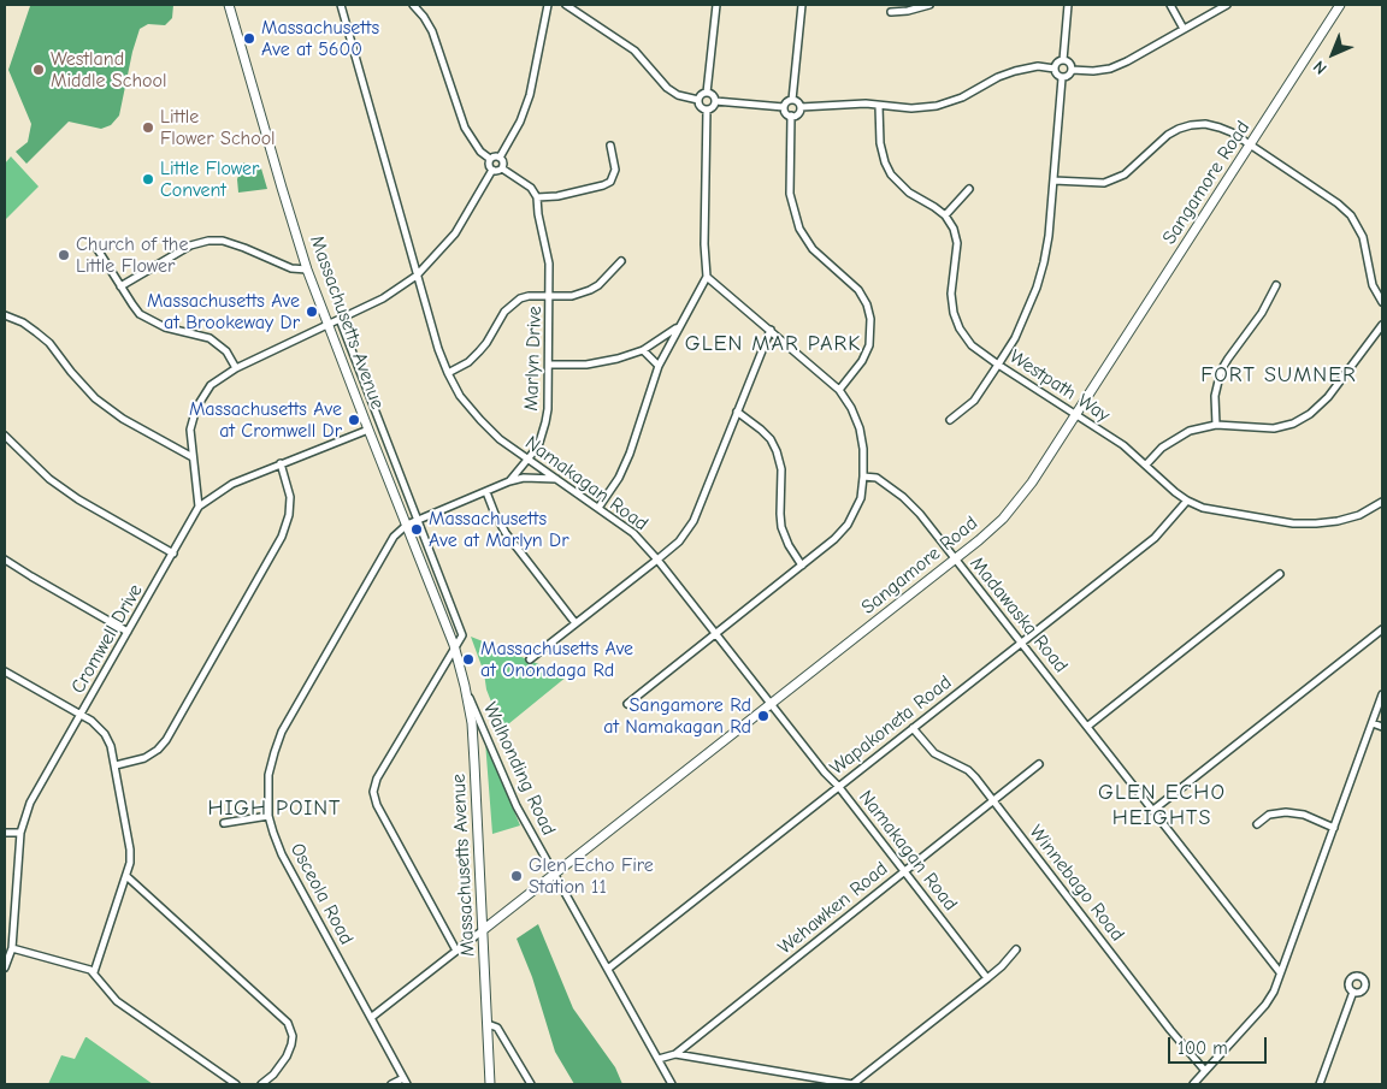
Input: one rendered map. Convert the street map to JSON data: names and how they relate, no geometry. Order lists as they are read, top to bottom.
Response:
{
  "streets": {
    "street": [
      "Sangamore Road",
      "Massachusetts Avenue",
      "Marlyn Drive",
      "Westpath Way",
      "Namakagan Road",
      "Madawaska Road",
      "Cromwell Drive",
      "Wapakoneta Road",
      "Walhonding Road",
      "Winnebago Road",
      "Osceola Road",
      "Wehawken Road"
    ]
  },
  "crossings": [
    ["Sangamore Road", "Massachusetts Avenue"],
    ["Sangamore Road", "Westpath Way"],
    ["Sangamore Road", "Namakagan Road"],
    ["Sangamore Road", "Madawaska Road"],
    ["Sangamore Road", "Walhonding Road"],
    ["Sangamore Road", "Osceola Road"],
    ["Massachusetts Avenue", "Marlyn Drive"],
    ["Massachusetts Avenue", "Cromwell Drive"],
    ["Massachusetts Avenue", "Walhonding Road"],
    ["Massachusetts Avenue", "Osceola Road"],
    ["Marlyn Drive", "Namakagan Road"],
    ["Marlyn Drive", "Osceola Road"],
    ["Westpath Way", "Wapakoneta Road"],
    ["Namakagan Road", "Wapakoneta Road"],
    ["Namakagan Road", "Wehawken Road"],
    ["Madawaska Road", "Wapakoneta Road"],
    ["Wapakoneta Road", "Walhonding Road"],
    ["Wapakoneta Road", "Winnebago Road"],
    ["Winnebago Road", "Wehawken Road"]
  ],
  "districts": [
    "GLEN MAR PARK",
    "FORT SUMNER",
    "GLEN ECHO HEIGHTS",
    "HIGH POINT"
  ],
  "places": [
    "Massachusetts Ave at 5600",
    "Westland Middle School",
    "Little Flower School",
    "Little Flower Convent",
    "Church of the Little Flower",
    "Massachusetts Ave at Brookeway Dr",
    "Massachusetts Ave at Cromwell Dr",
    "Massachusetts Ave at Marlyn Dr",
    "Massachusetts Ave at Onondaga Rd",
    "Sangamore Rd at Namakagan Rd",
    "Glen Echo Fire Station 11"
  ],
  "scale_bar": "100 m",
  "north": "bottom left"
}
